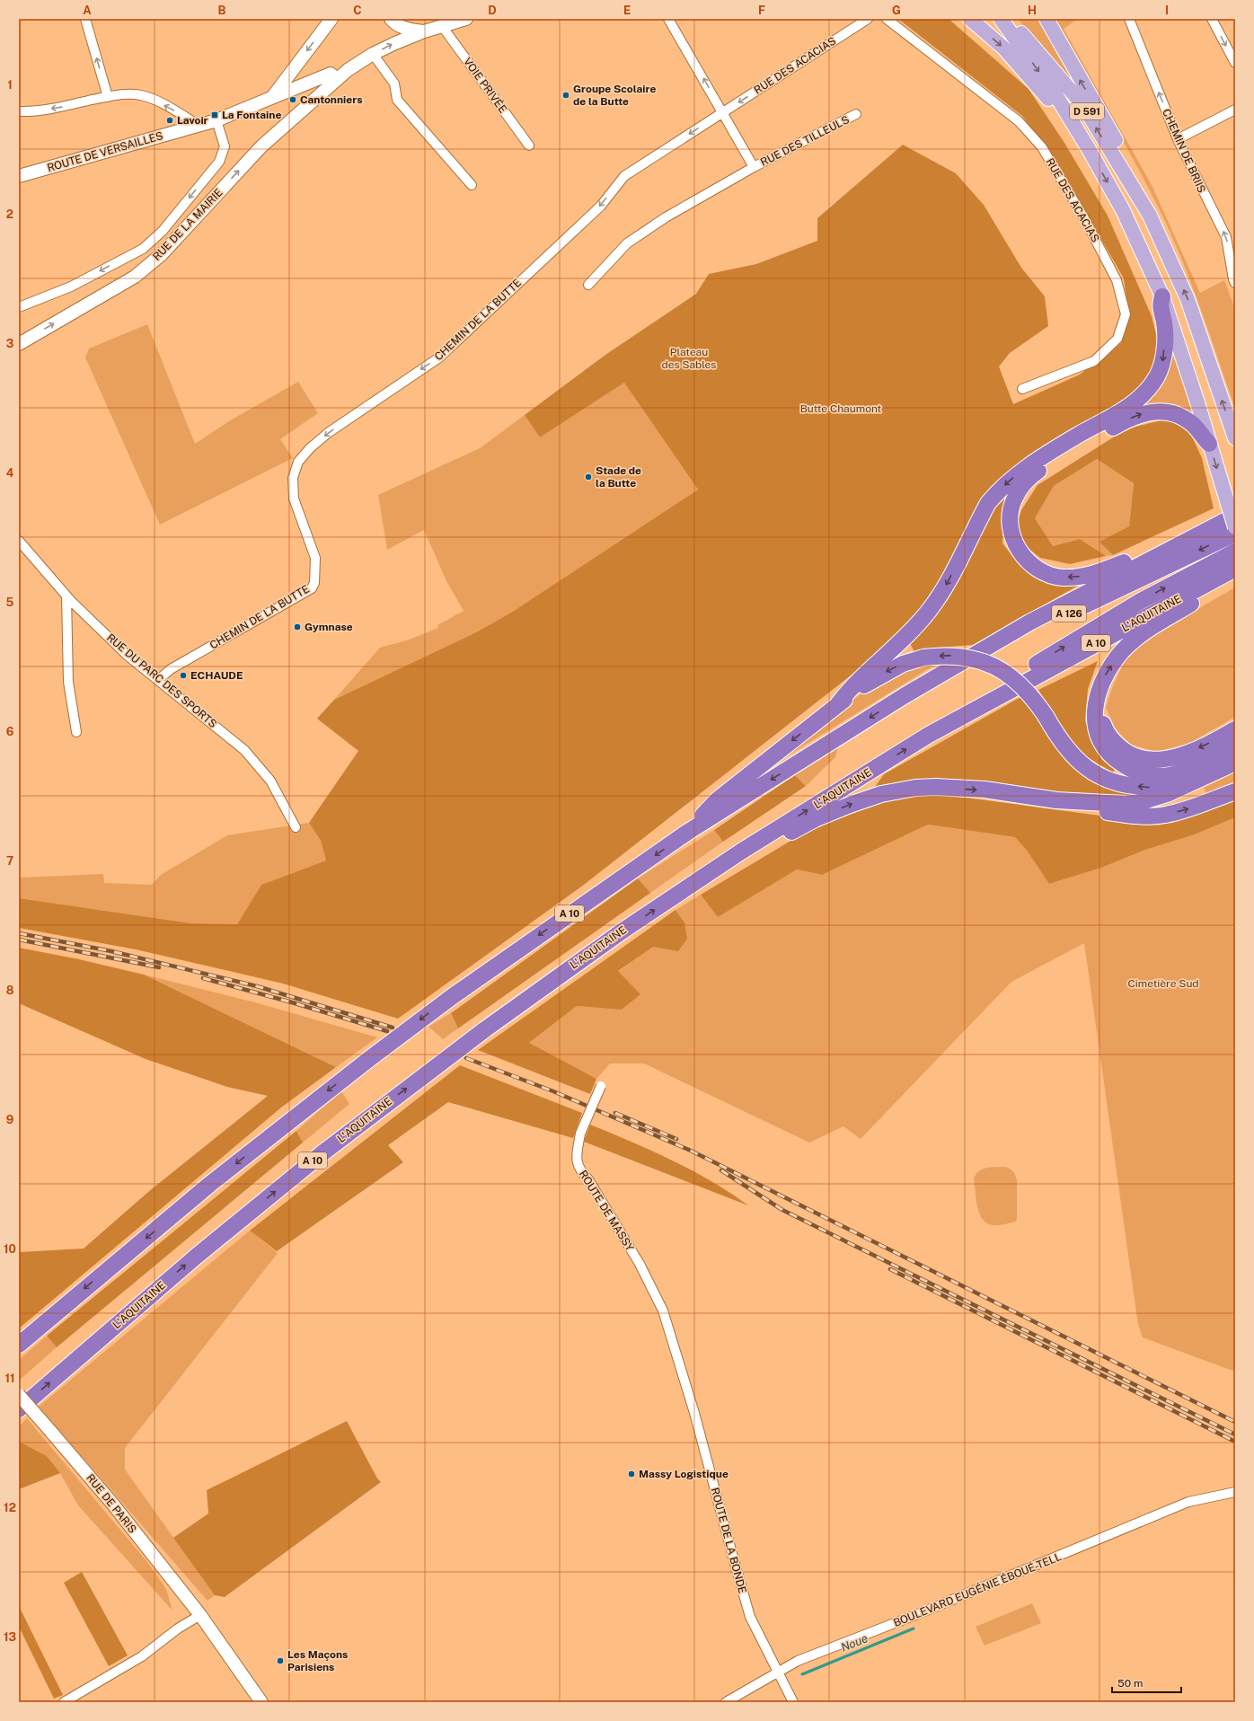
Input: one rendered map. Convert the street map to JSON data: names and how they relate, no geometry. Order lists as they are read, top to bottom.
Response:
{
  "streets": {
    "highway": ["A 126", "L'AQUITAINE", "A 10"],
    "main road": [
      "D 591",
      "ROUTE DE VERSAILLES",
      "RUE DE LA MAIRIE",
      "RUE DE PARIS"
    ],
    "street": [
      "RUE DES ACACIAS",
      "VOIE PRIVÉE",
      "RUE DES TILLEULS",
      "CHEMIN DE BRIIS",
      "CHEMIN DE LA BUTTE",
      "RUE DU PARC DES SPORTS",
      "ROUTE DE MASSY",
      "ROUTE DE LA BONDE",
      "BOULEVARD EUGÉNIE ÉBOUÉ-TELL"
    ]
  },
  "crossings": [
    ["RUE DES ACACIAS", "CHEMIN DE LA BUTTE"],
    ["ROUTE DE VERSAILLES", "RUE DE LA MAIRIE"],
    ["CHEMIN DE LA BUTTE", "RUE DU PARC DES SPORTS"],
    ["A 126", "L'AQUITAINE"],
    ["A 126", "A 10"],
    ["ROUTE DE MASSY", "ROUTE DE LA BONDE"],
    ["ROUTE DE LA BONDE", "BOULEVARD EUGÉNIE ÉBOUÉ-TELL"]
  ],
  "one_way": ["CHEMIN DE BRIIS", "RUE DE LA MAIRIE", "CHEMIN DE LA BUTTE"],
  "water": ["Noue"],
  "parks": ["Plateau des Sables", "Butte Chaumont", "Cimetière Sud"],
  "places": {
    "other": [
      "Groupe Scolaire de la Butte",
      "Cantonniers",
      "Lavoir",
      "Stade de la Butte",
      "Gymnase",
      "ECHAUDE",
      "Massy Logistique",
      "Les Maçons Parisiens"
    ],
    "transit": ["La Fontaine"]
  },
  "scale_bar": "50 m",
  "grid": {
    "columns": [
      "A",
      "B",
      "C",
      "D",
      "E",
      "F",
      "G",
      "H",
      "I"
    ],
    "rows": [
      "1",
      "2",
      "3",
      "4",
      "5",
      "6",
      "7",
      "8",
      "9",
      "10",
      "11",
      "12",
      "13"
    ]
  }
}
